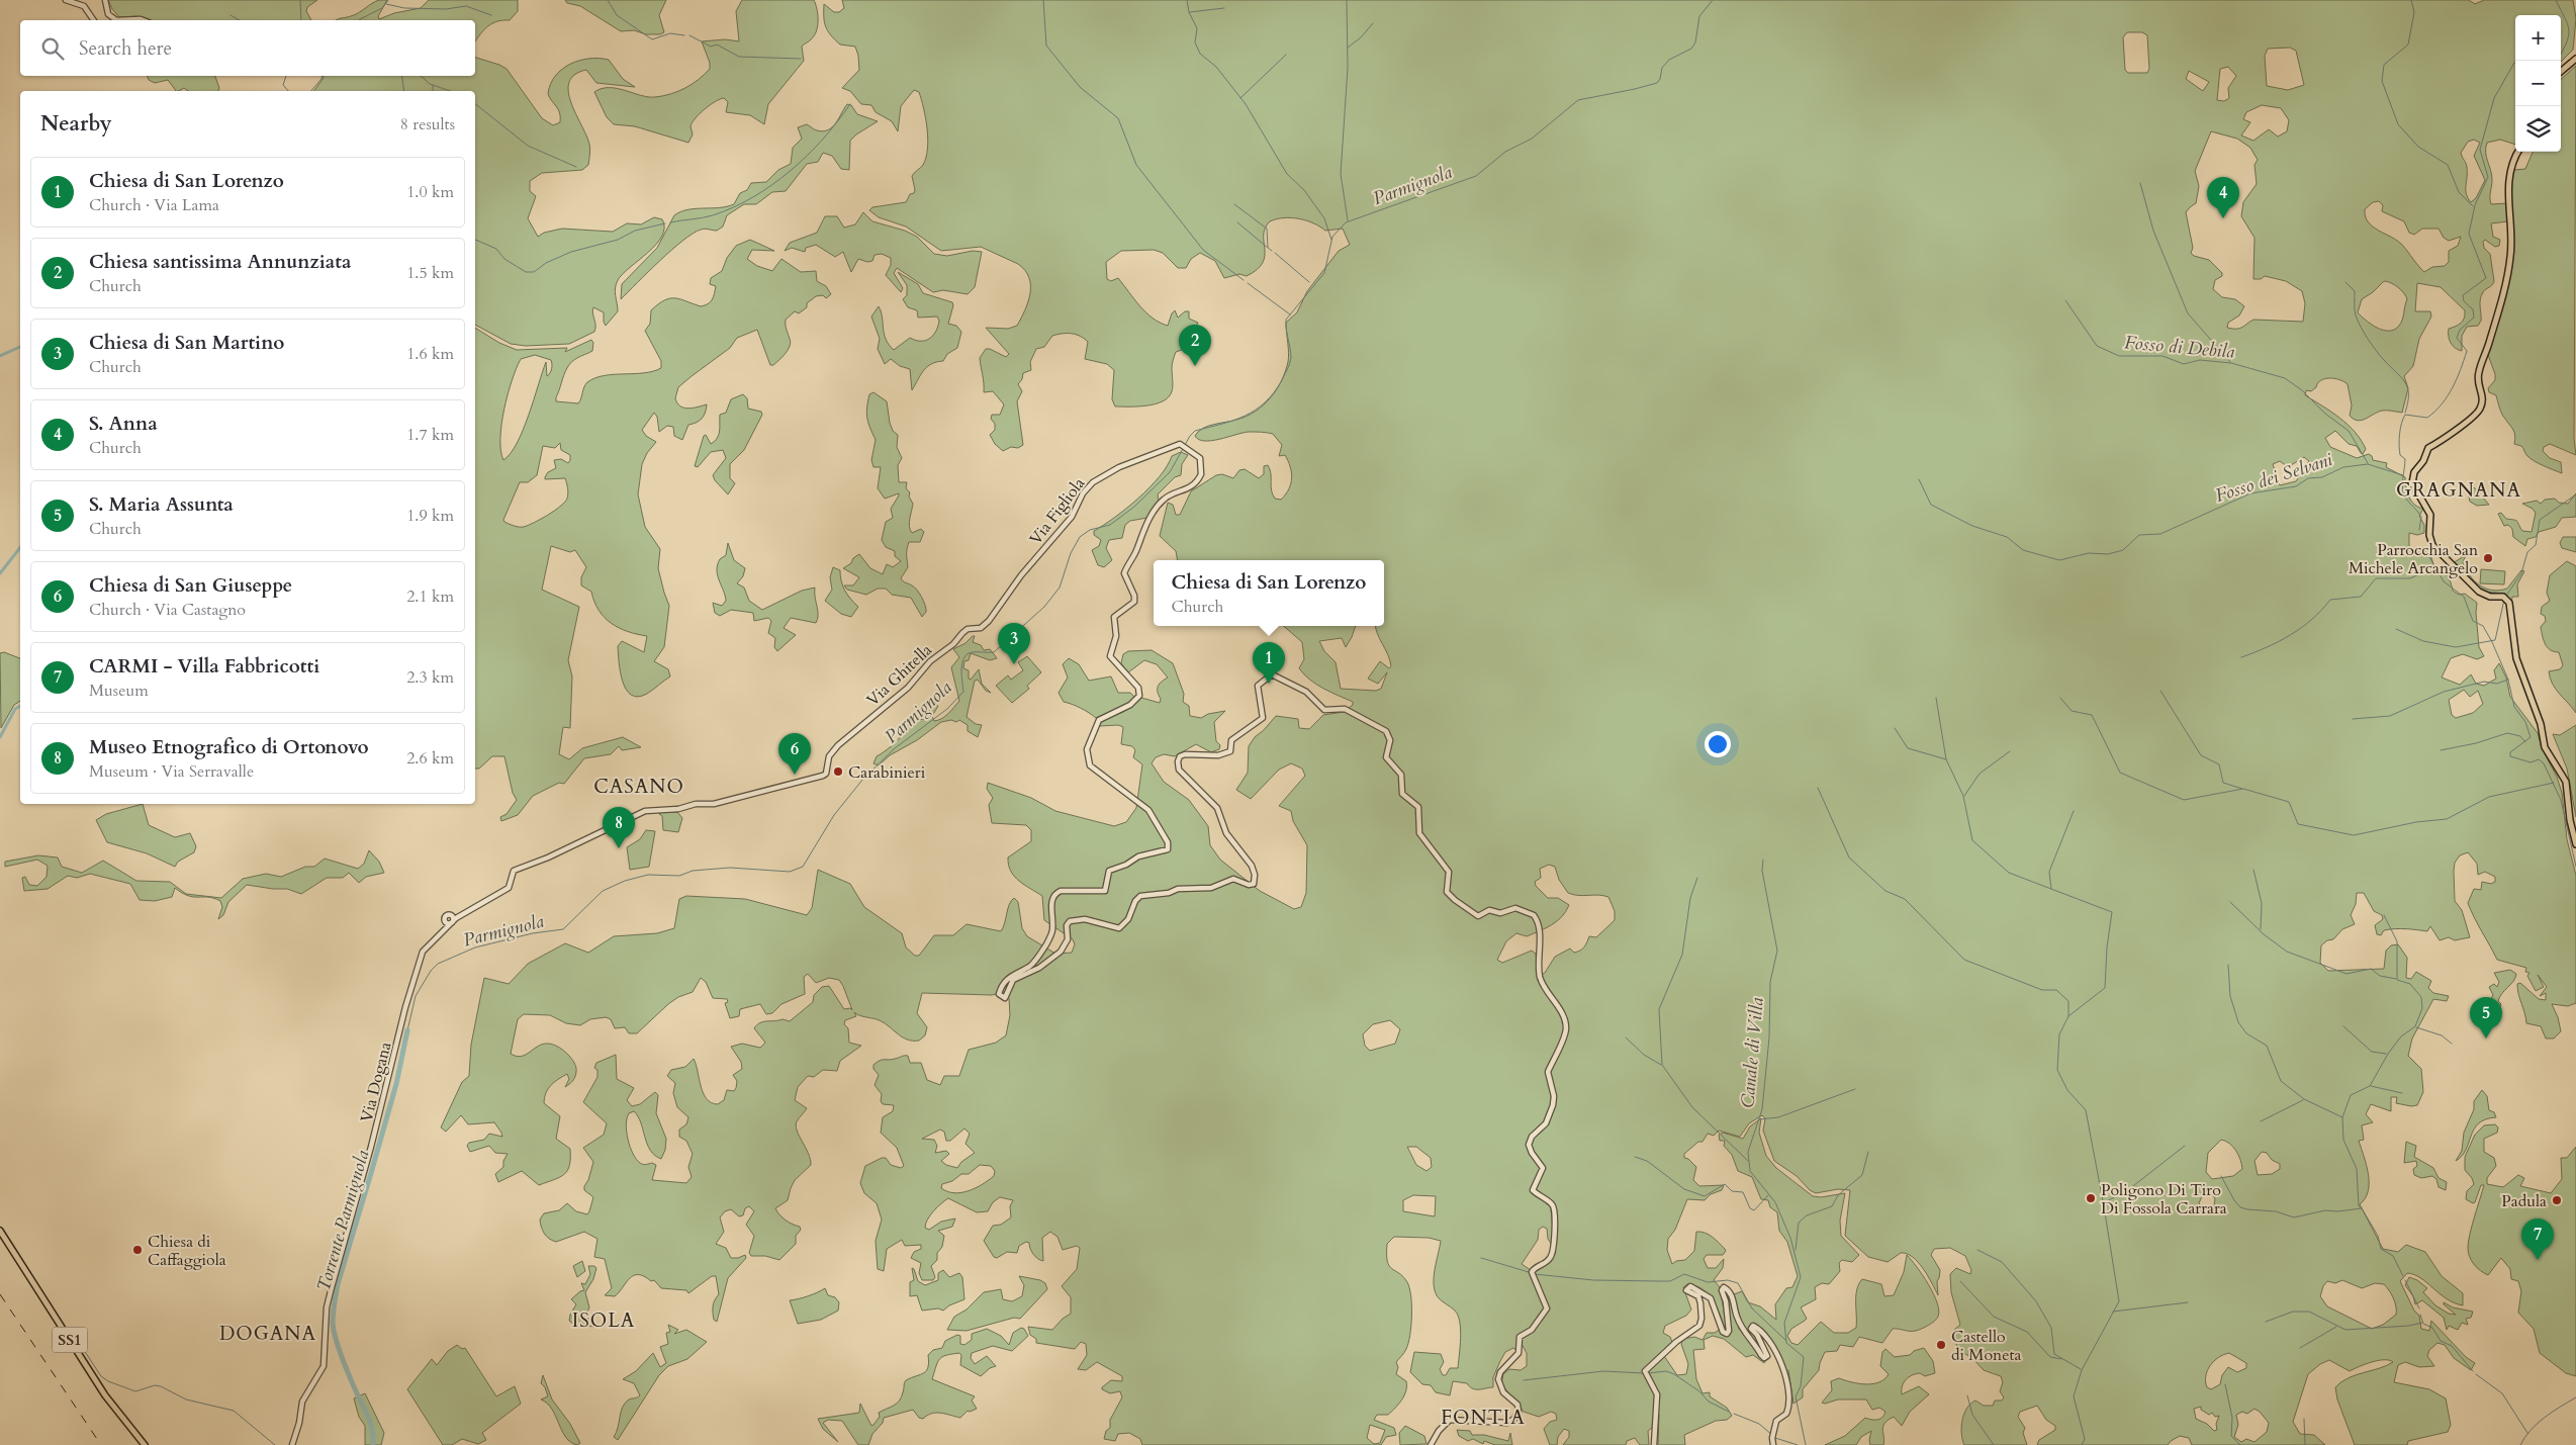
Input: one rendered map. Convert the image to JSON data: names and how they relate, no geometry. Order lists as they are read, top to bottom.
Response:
{
  "streets": {
    "main road": ["SS1"],
    "street": ["Via Figliola", "Via Ghitella", "Via Dogana"]
  },
  "crossings": [
    ["Via Figliola", "Via Ghitella"],
    ["Via Ghitella", "Via Dogana"]
  ],
  "districts": [
    "GRAGNANA",
    "CASANO",
    "ISOLA",
    "DOGANA",
    "FONTIA"
  ],
  "water": [
    "Parmignola",
    "Fosso di Debila",
    "Fosso dei Selvani",
    "Canale di Villa",
    "Torrente Parmignola"
  ],
  "places": [
    "Parrocchia San Michele Arcangelo",
    "Carabinieri",
    "Poligono Di Tiro Di Fossola Carrara",
    "Padula",
    "Chiesa di Caffaggiola",
    "Castello di Moneta"
  ],
  "page": {
    "map_buttons": ["+", "−"],
    "search": "Search here",
    "heading": ["Nearby", "8 results"],
    "list": [
      {
        "mark": "1",
        "name": "Chiesa di San Lorenzo",
        "note": "Church · Via Lama",
        "value": "1.0 km"
      },
      {
        "mark": "2",
        "name": "Chiesa santissima Annunziata",
        "note": "Church",
        "value": "1.5 km"
      },
      {
        "mark": "3",
        "name": "Chiesa di San Martino",
        "note": "Church",
        "value": "1.6 km"
      },
      {
        "mark": "4",
        "name": "S. Anna",
        "note": "Church",
        "value": "1.7 km"
      },
      {
        "mark": "5",
        "name": "S. Maria Assunta",
        "note": "Church",
        "value": "1.9 km"
      },
      {
        "mark": "6",
        "name": "Chiesa di San Giuseppe",
        "note": "Church · Via Castagno",
        "value": "2.1 km"
      },
      {
        "mark": "7",
        "name": "CARMI - Villa Fabbricotti",
        "note": "Museum",
        "value": "2.3 km"
      },
      {
        "mark": "8",
        "name": "Museo Etnografico di Ortonovo",
        "note": "Museum · Via Serravalle",
        "value": "2.6 km"
      }
    ],
    "pins": [
      "4",
      "2",
      "3",
      "1",
      "6",
      "8",
      "5",
      "7"
    ],
    "popup": ["Chiesa di San Lorenzo", "Church"]
  }
}
